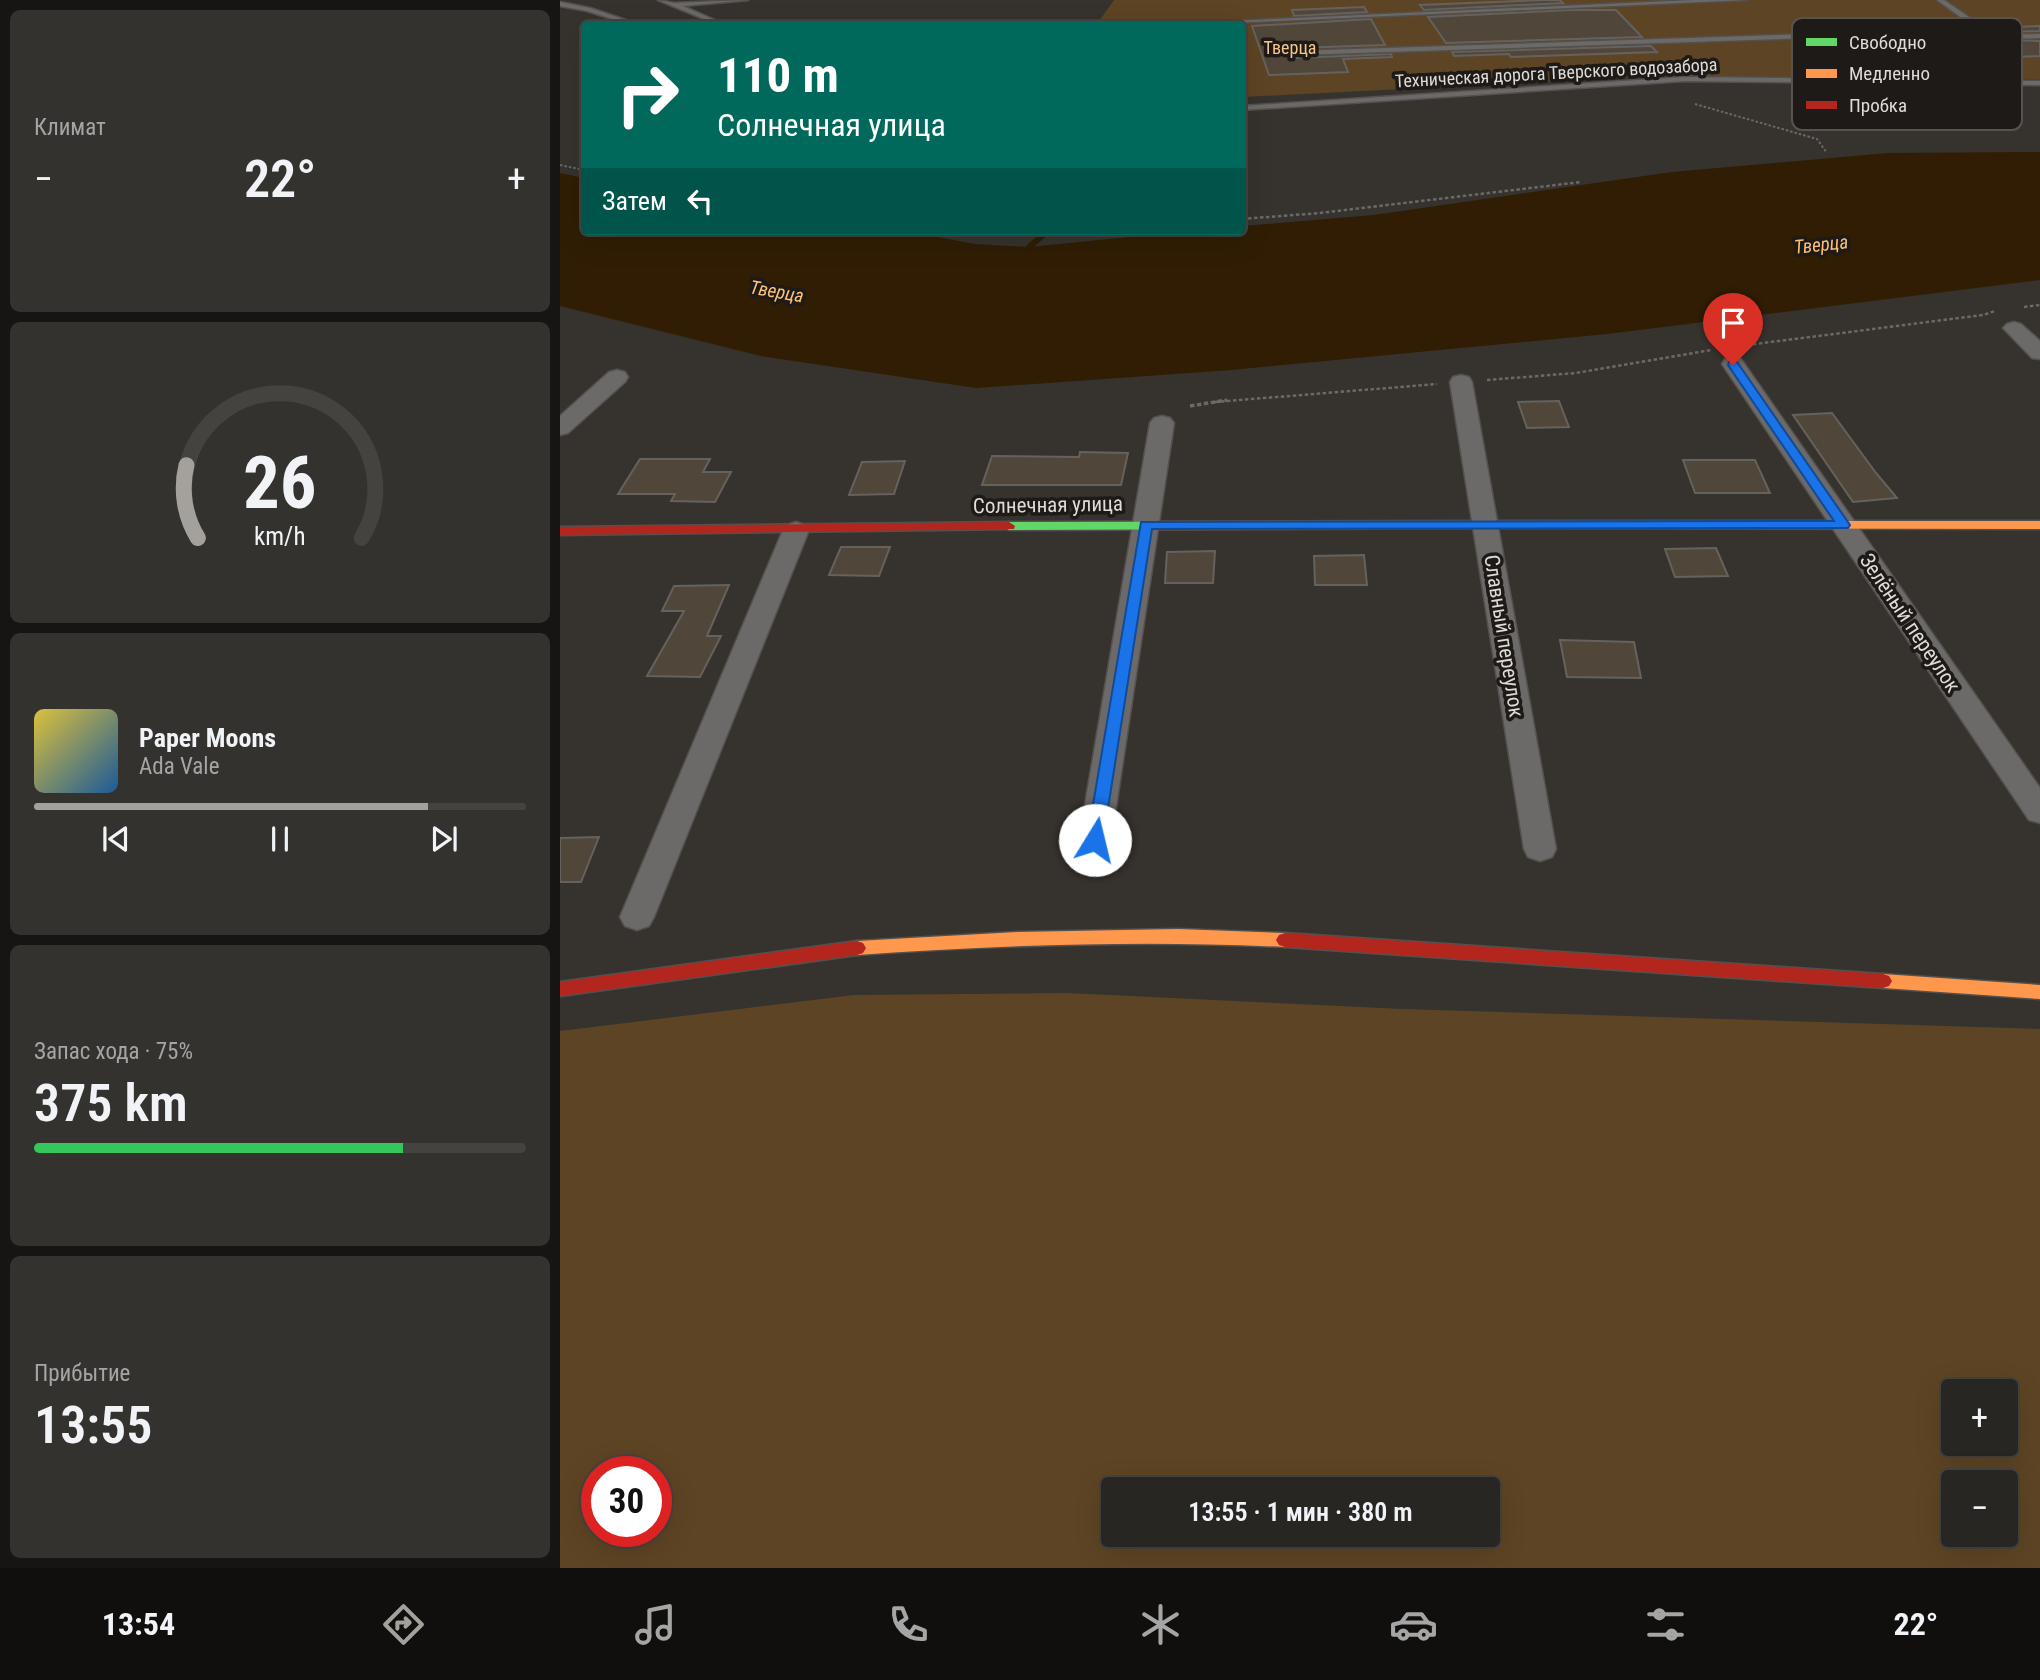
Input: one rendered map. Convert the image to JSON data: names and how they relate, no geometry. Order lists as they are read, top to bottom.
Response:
{
  "streets": {
    "street": ["Солнечная улица", "Зелёный переулок", "Славный переулок"],
    "lane": ["Техническая дорога Тверского водозабора"]
  },
  "crossings": [
    ["Солнечная улица", "Зелёный переулок"],
    ["Солнечная улица", "Славный переулок"]
  ],
  "water": ["Тверца"],
  "parks": ["Тверца"],
  "legend": ["Свободно", "Медленно", "Пробка"],
  "page": {
    "tile": [
      "Климат",
      ["Запас хода · 75%", "375 km"],
      ["Прибытие", "13:55"]
    ],
    "turn": ["110 m", "Солнечная улица"],
    "heat": ["−", "22°", "+"],
    "then": "Затем",
    "song": ["Paper Moons", "Ada Vale"],
    "map_buttons": ["+", "−"],
    "limit": "30",
    "trip": "13:55 · 1 мин · 380 m",
    "tabs": ["13:54", "22°"],
    "gauge": ["26", "km/h"]
  }
}
